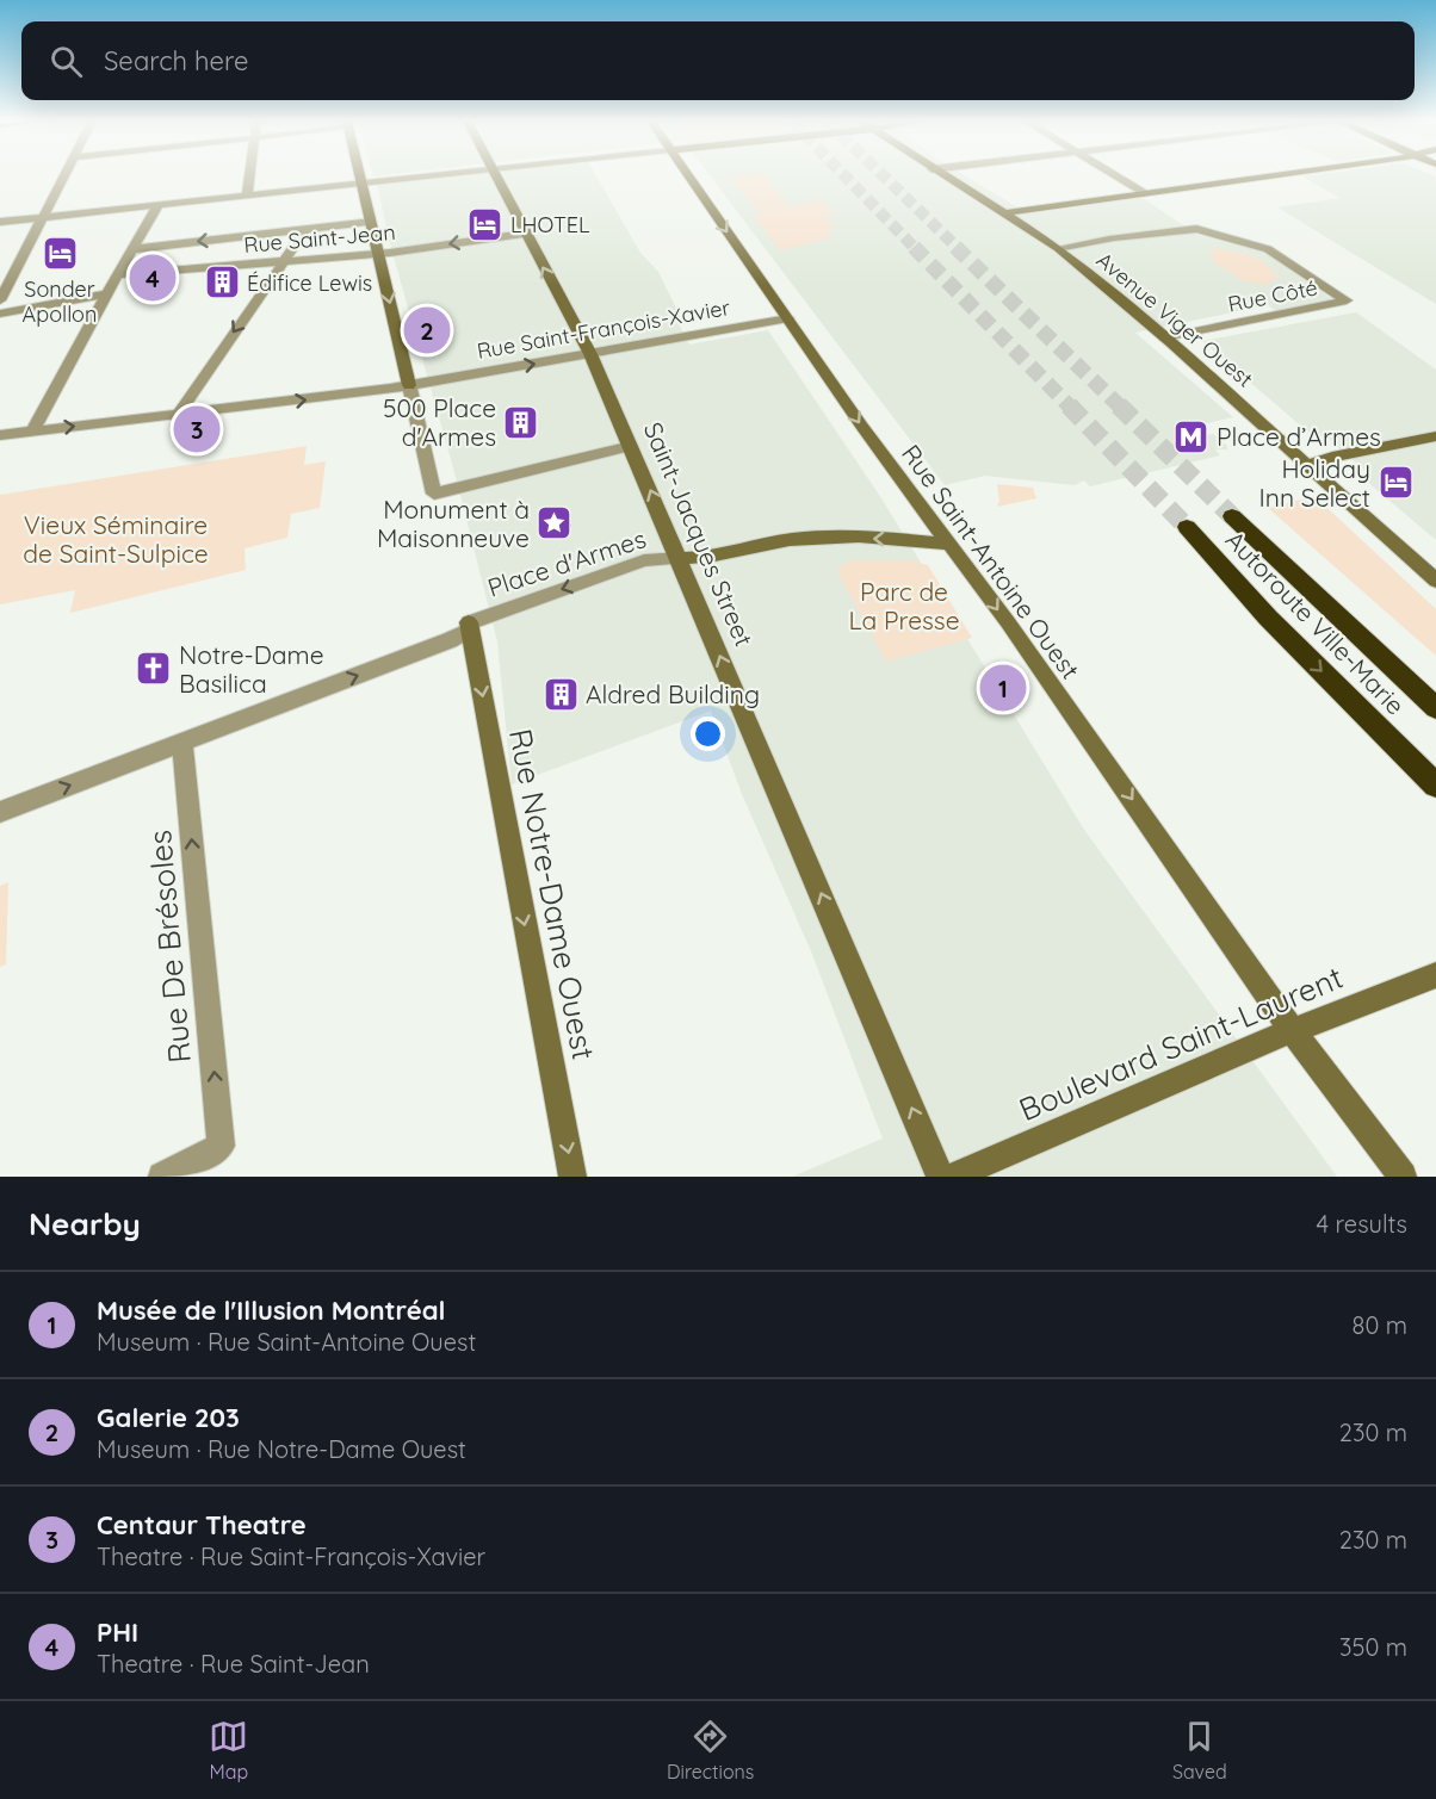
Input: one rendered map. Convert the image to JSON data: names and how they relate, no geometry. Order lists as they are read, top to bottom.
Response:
{
  "streets": {
    "highway": ["Autoroute Ville-Marie"],
    "street": [
      "Rue Saint-Jean",
      "Rue Côté",
      "Avenue Viger Ouest",
      "Rue Saint-François-Xavier",
      "Saint-Jacques Street",
      "Rue Saint-Antoine Ouest",
      "Place d'Armes",
      "Rue Notre-Dame Ouest",
      "Rue De Brésoles",
      "Boulevard Saint-Laurent"
    ]
  },
  "crossings": [
    ["Rue Saint-Jean", "Saint-Jacques Street"],
    ["Rue Côté", "Avenue Viger Ouest"],
    ["Rue Saint-François-Xavier", "Saint-Jacques Street"],
    ["Rue Saint-François-Xavier", "Rue Saint-Antoine Ouest"],
    ["Saint-Jacques Street", "Place d'Armes"],
    ["Rue Saint-Antoine Ouest", "Boulevard Saint-Laurent"],
    ["Place d'Armes", "Rue Notre-Dame Ouest"],
    ["Place d'Armes", "Rue De Brésoles"]
  ],
  "one_way": [
    "Rue Saint-Jean",
    "Rue Saint-François-Xavier",
    "Saint-Jacques Street",
    "Rue Saint-Antoine Ouest",
    "Rue Notre-Dame Ouest",
    "Rue De Brésoles"
  ],
  "parks": ["Vieux Séminaire de Saint-Sulpice", "Parc de La Presse"],
  "places": {
    "hotel": ["LHOTEL", "Sonder Apollon", "Holiday Inn Select"],
    "building": ["Édifice Lewis", "500 Place d'Armes", "Aldred Building"],
    "metro station": ["Place d’Armes"],
    "place": ["Monument à Maisonneuve"],
    "church": ["Notre-Dame Basilica"]
  },
  "page": {
    "search": "Search here",
    "pins": [
      "4",
      "2",
      "3",
      "1"
    ],
    "heading": ["Nearby", "4 results"],
    "list": [
      {
        "mark": "1",
        "name": "Musée de l'Illusion Montréal",
        "note": "Museum · Rue Saint-Antoine Ouest",
        "value": "80 m"
      },
      {
        "mark": "2",
        "name": "Galerie 203",
        "note": "Museum · Rue Notre-Dame Ouest",
        "value": "230 m"
      },
      {
        "mark": "3",
        "name": "Centaur Theatre",
        "note": "Theatre · Rue Saint-François-Xavier",
        "value": "230 m"
      },
      {
        "mark": "4",
        "name": "PHI",
        "note": "Theatre · Rue Saint-Jean",
        "value": "350 m"
      }
    ],
    "nav": ["Map", "Directions", "Saved"]
  }
}
